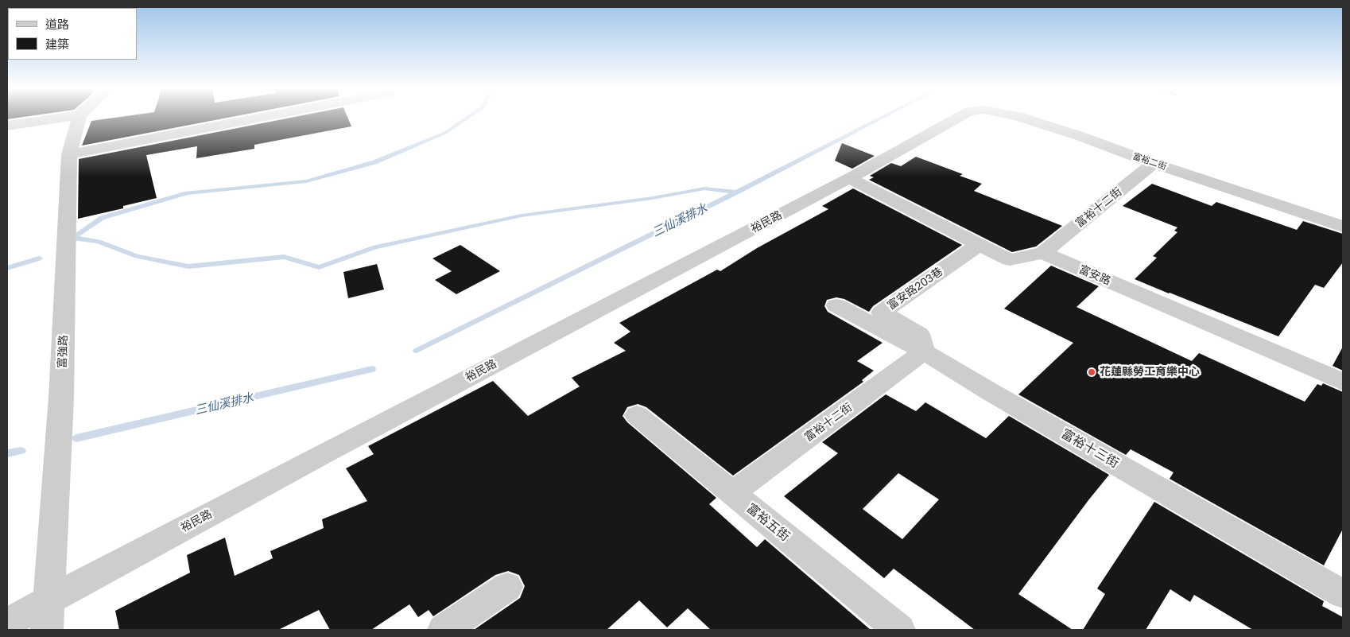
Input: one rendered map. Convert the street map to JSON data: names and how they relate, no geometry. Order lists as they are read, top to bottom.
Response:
{
  "streets": {
    "street": [
      "富裕二街",
      "富裕十二街",
      "裕民路",
      "富安路",
      "富安路203巷",
      "富強路",
      "富裕十三街",
      "富裕五街"
    ]
  },
  "crossings": [
    ["富裕二街", "富裕十二街"],
    ["富裕十二街", "富安路"],
    ["富裕十二街", "富安路203巷"],
    ["富裕十二街", "富裕十三街"],
    ["富裕十二街", "富裕五街"],
    ["裕民路", "富強路"],
    ["富安路203巷", "富裕十三街"]
  ],
  "water": ["三仙溪排水"],
  "places": ["花蓮縣勞工育樂中心"],
  "legend": ["道路", "建築"]
}
